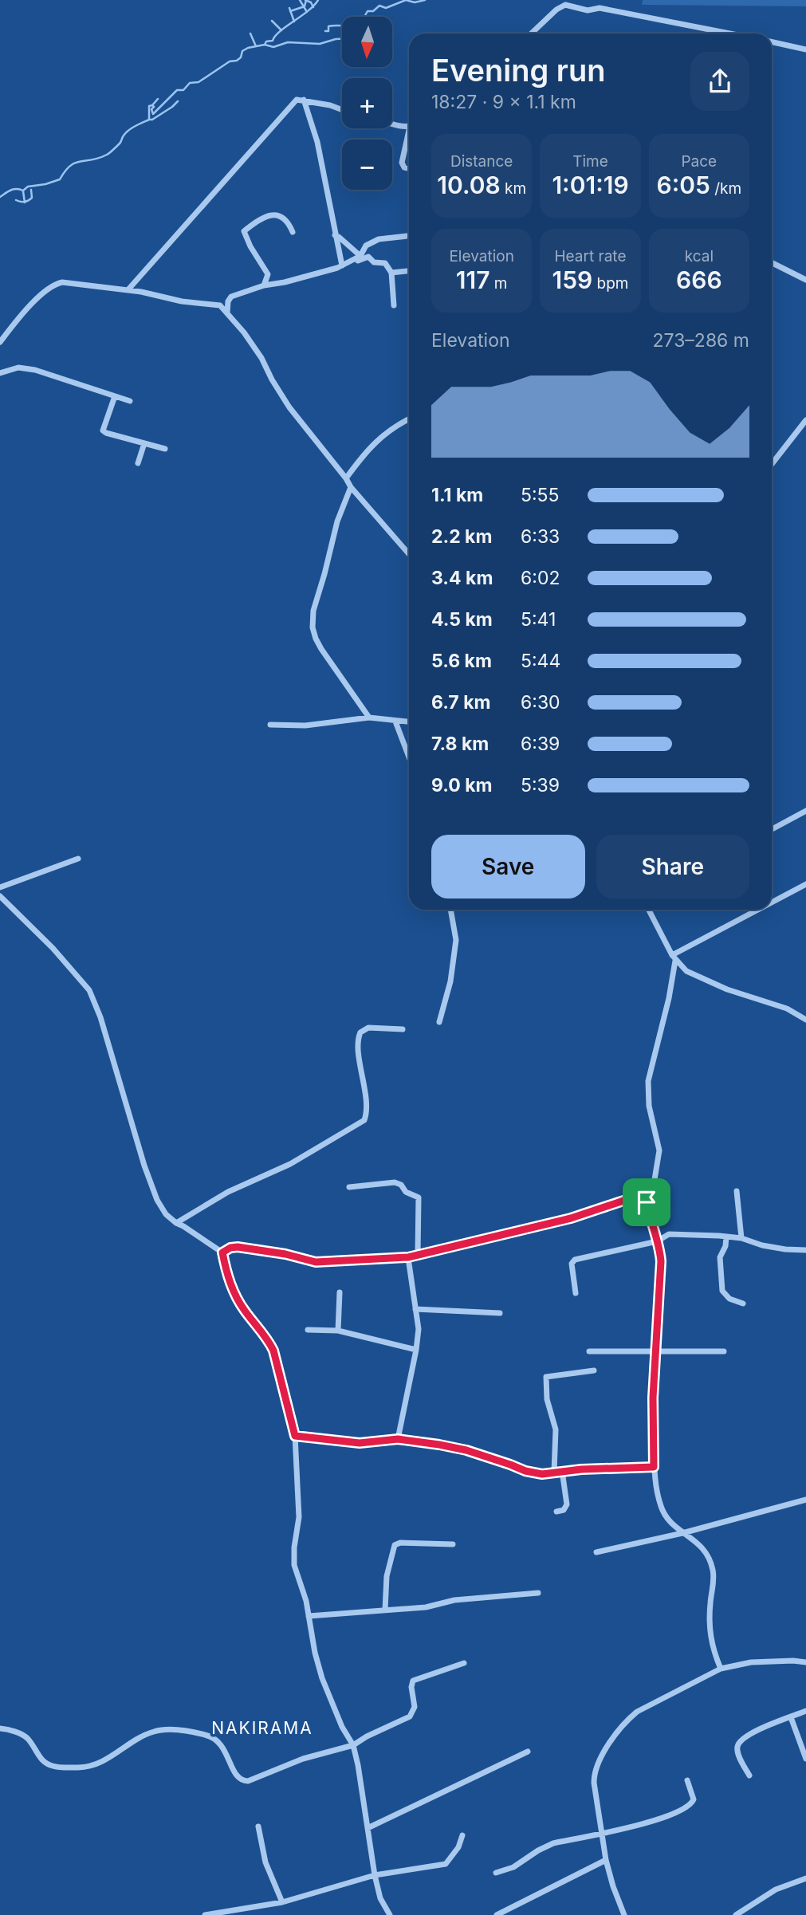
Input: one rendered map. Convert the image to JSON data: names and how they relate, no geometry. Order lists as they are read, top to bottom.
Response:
{
  "districts": ["NAKIRAMA"],
  "north": "bottom",
  "page": {
    "map_buttons": ["+", "−"],
    "heading": ["Evening run", "18:27 · 9 × 1.1 km"],
    "stats": [
      ["Distance", "10.08 km"],
      ["Time", "1:01:19"],
      ["Pace", "6:05 /km"],
      ["Elevation", "117 m"],
      ["Heart rate", "159 bpm"],
      ["kcal", "666"]
    ],
    "chart": ["Elevation", "273–286 m"],
    "list": [
      {
        "name": "1.1 km",
        "note": "5:55"
      },
      {
        "name": "2.2 km",
        "note": "6:33"
      },
      {
        "name": "3.4 km",
        "note": "6:02"
      },
      {
        "name": "4.5 km",
        "note": "5:41"
      },
      {
        "name": "5.6 km",
        "note": "5:44"
      },
      {
        "name": "6.7 km",
        "note": "6:30"
      },
      {
        "name": "7.8 km",
        "note": "6:39"
      },
      {
        "name": "9.0 km",
        "note": "5:39"
      }
    ],
    "buttons": ["Save", "Share"]
  }
}
